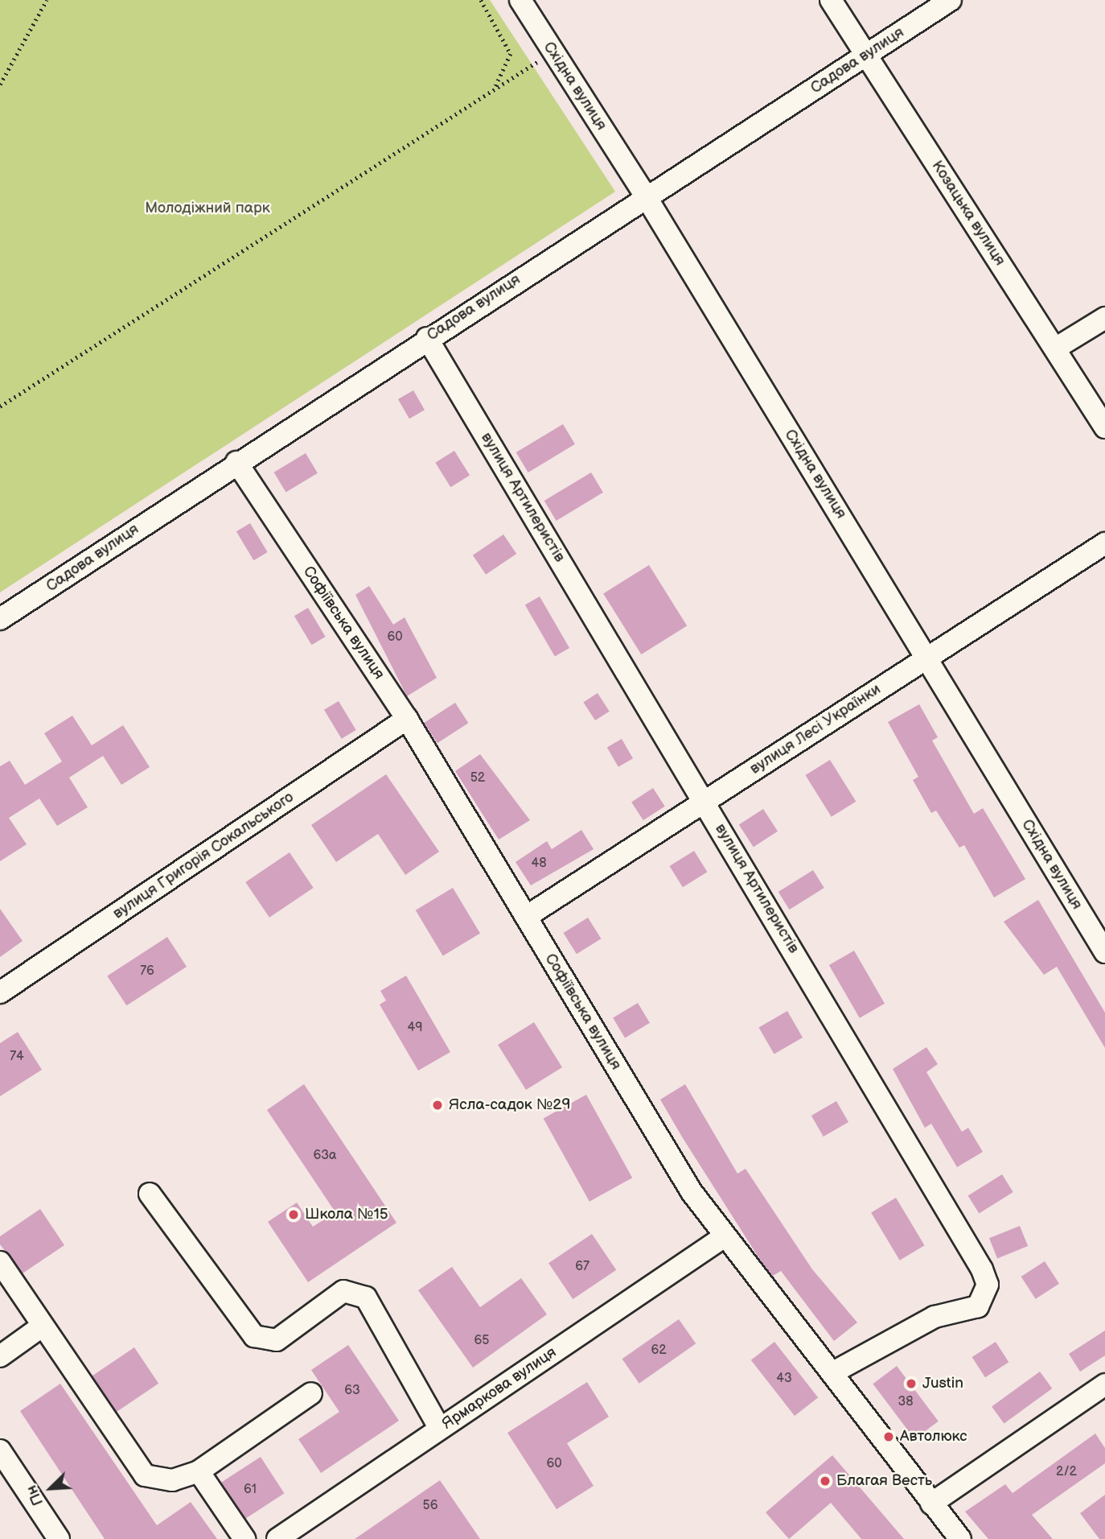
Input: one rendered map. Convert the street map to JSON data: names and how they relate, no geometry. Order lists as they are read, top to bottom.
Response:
{
  "streets": {
    "street": [
      "Садова вулиця",
      "Східна вулиця",
      "Козацька вулиця",
      "вулиця Артилеристів",
      "Софіївська вулиця",
      "вулиця Лесі Українки",
      "вулиця Григорія Сокальського",
      "Ярмаркова вулиця"
    ]
  },
  "crossings": [
    ["Садова вулиця", "Східна вулиця"],
    ["Садова вулиця", "Козацька вулиця"],
    ["Садова вулиця", "вулиця Артилеристів"],
    ["Садова вулиця", "Софіївська вулиця"],
    ["Східна вулиця", "вулиця Лесі Українки"],
    ["вулиця Артилеристів", "Софіївська вулиця"],
    ["вулиця Артилеристів", "вулиця Лесі Українки"],
    ["Софіївська вулиця", "вулиця Лесі Українки"],
    ["Софіївська вулиця", "вулиця Григорія Сокальського"],
    ["Софіївська вулиця", "Ярмаркова вулиця"]
  ],
  "parks": ["Молодіжний парк"],
  "places": [
    "Ясла-садок №29",
    "Школа №15",
    "Justin",
    "Автолюкс",
    "Благая Весть"
  ],
  "house_numbers": [
    "60",
    "52",
    "48",
    "76",
    "49",
    "74",
    "63а",
    "67",
    "65",
    "62",
    "43",
    "63",
    "38",
    "60",
    "2/2",
    "61",
    "56"
  ],
  "north": "bottom left"
}
